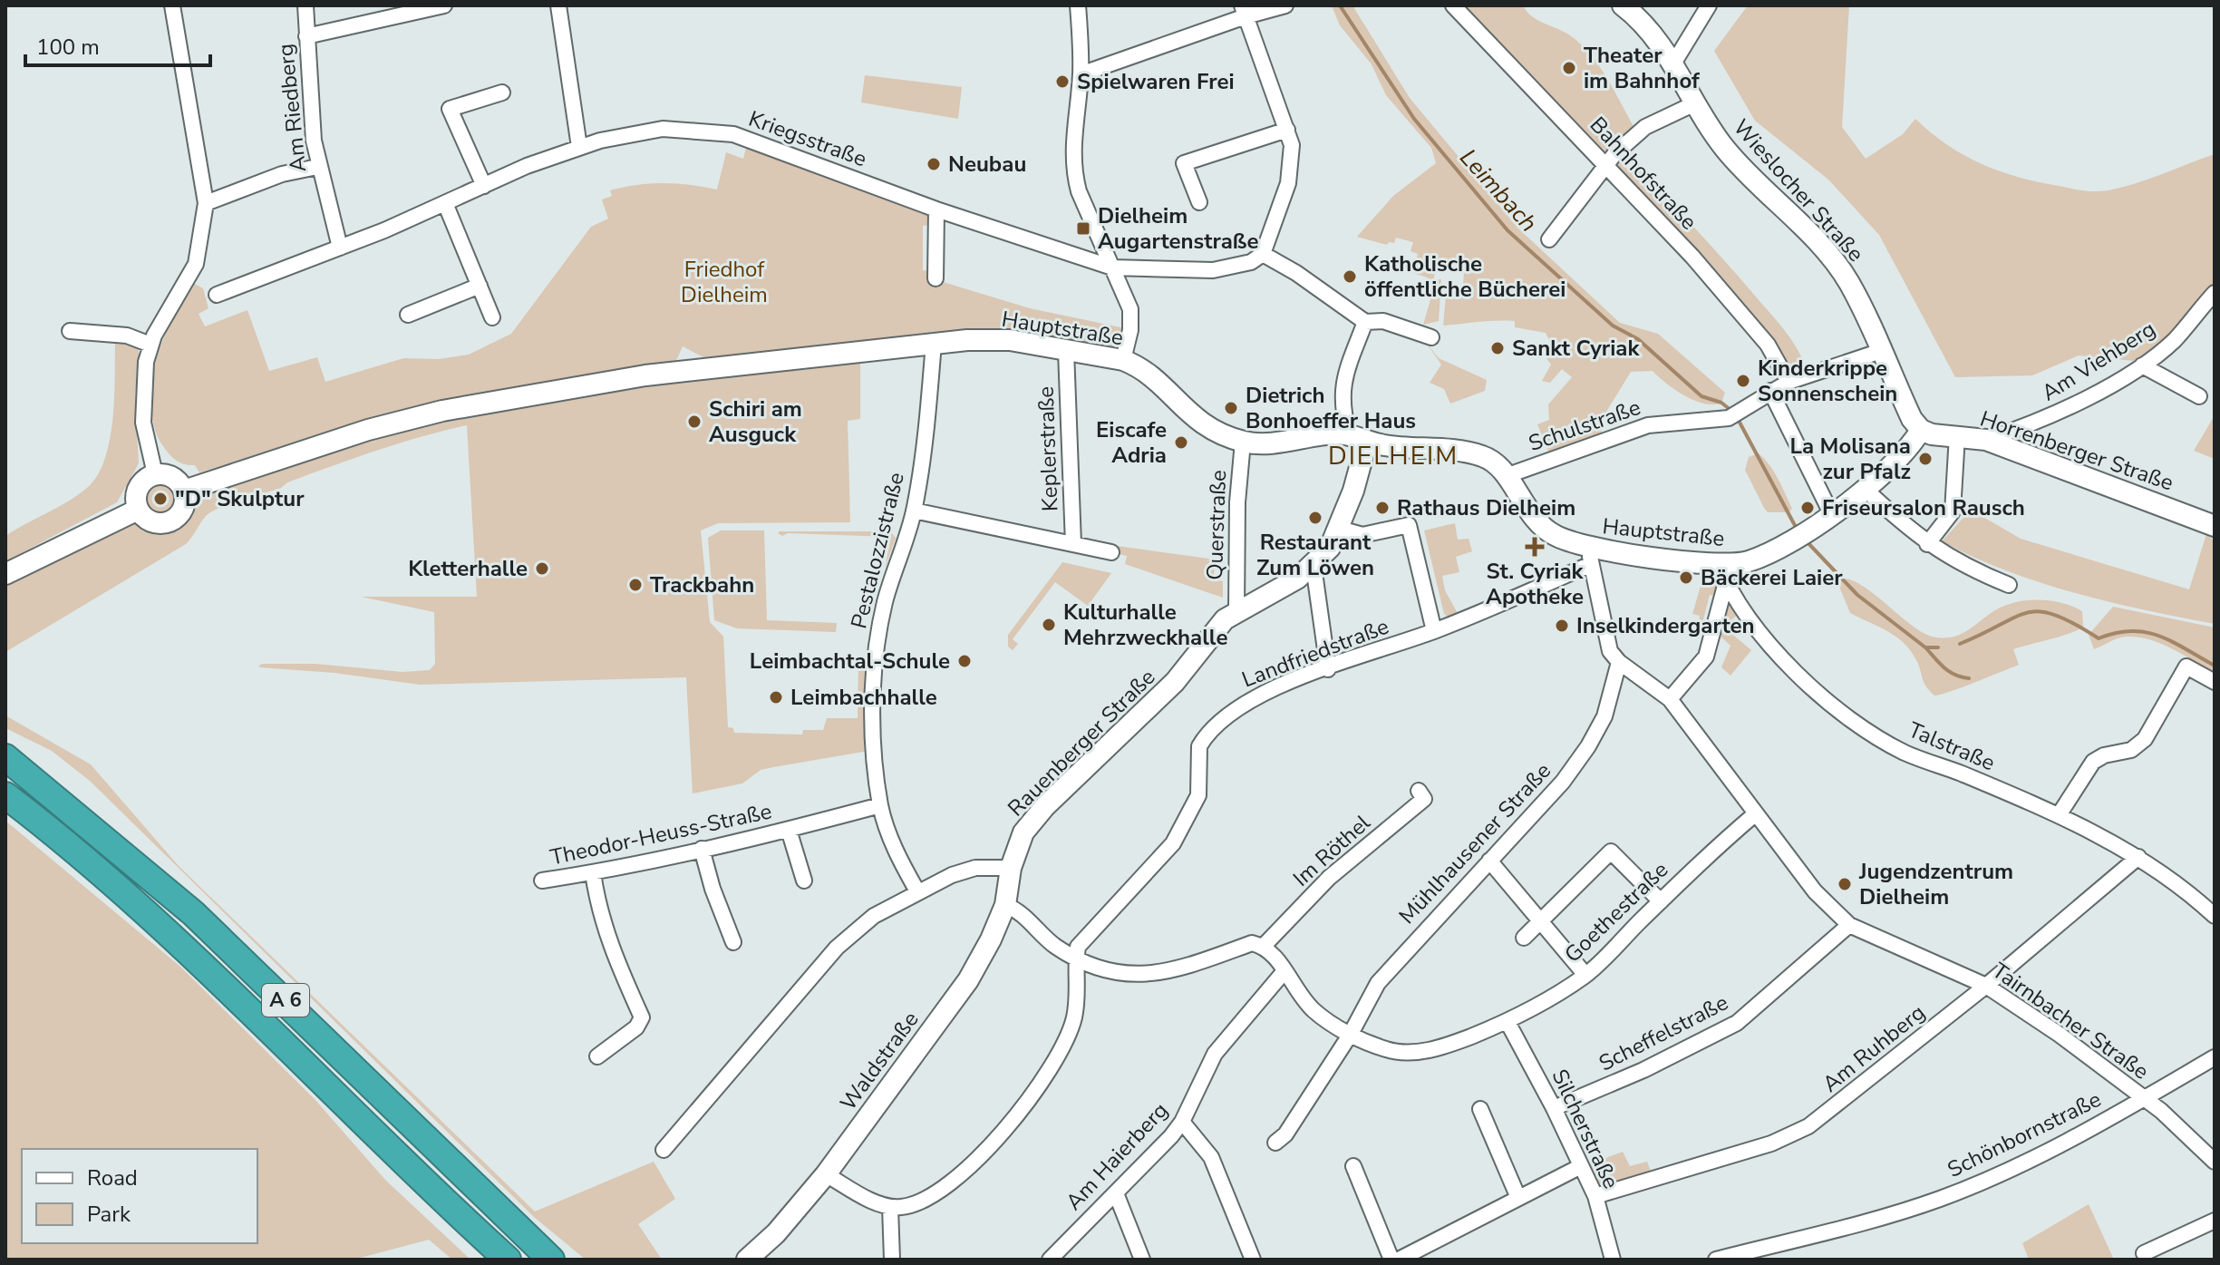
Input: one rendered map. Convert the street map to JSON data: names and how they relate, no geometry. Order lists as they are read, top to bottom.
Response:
{
  "streets": {
    "highway": ["A 6"],
    "street": [
      "Am Riedberg",
      "Kriegsstraße",
      "Bahnhofstraße",
      "Wieslocher Straße",
      "Hauptstraße",
      "Am Viehberg",
      "Schulstraße",
      "Keplerstraße",
      "Horrenberger Straße",
      "Querstraße",
      "Pestalozzistraße",
      "Landfriedstraße",
      "Rauenberger Straße",
      "Talstraße",
      "Theodor-Heuss-Straße",
      "Mühlhausener Straße",
      "Im Röthel",
      "Goethestraße",
      "Tairnbacher Straße",
      "Scheffelstraße",
      "Am Ruhberg",
      "Waldstraße",
      "Silcherstraße",
      "Schönbornstraße",
      "Am Haierberg"
    ]
  },
  "crossings": [
    ["Am Riedberg", "Kriegsstraße"],
    ["Bahnhofstraße", "Schulstraße"],
    ["Wieslocher Straße", "Hauptstraße"],
    ["Wieslocher Straße", "Schulstraße"],
    ["Wieslocher Straße", "Horrenberger Straße"],
    ["Hauptstraße", "Schulstraße"],
    ["Hauptstraße", "Keplerstraße"],
    ["Hauptstraße", "Horrenberger Straße"],
    ["Hauptstraße", "Querstraße"],
    ["Hauptstraße", "Pestalozzistraße"],
    ["Hauptstraße", "Landfriedstraße"],
    ["Hauptstraße", "Rauenberger Straße"],
    ["Hauptstraße", "Talstraße"],
    ["Am Viehberg", "Horrenberger Straße"],
    ["Keplerstraße", "Pestalozzistraße"],
    ["Querstraße", "Rauenberger Straße"],
    ["Pestalozzistraße", "Theodor-Heuss-Straße"],
    ["Rauenberger Straße", "Waldstraße"],
    ["Talstraße", "Am Ruhberg"],
    ["Mühlhausener Straße", "Goethestraße"],
    ["Mühlhausener Straße", "Tairnbacher Straße"],
    ["Im Röthel", "Goethestraße"],
    ["Goethestraße", "Tairnbacher Straße"],
    ["Goethestraße", "Silcherstraße"],
    ["Goethestraße", "Am Haierberg"],
    ["Tairnbacher Straße", "Scheffelstraße"],
    ["Tairnbacher Straße", "Am Ruhberg"],
    ["Tairnbacher Straße", "Schönbornstraße"],
    ["Scheffelstraße", "Silcherstraße"],
    ["Am Ruhberg", "Silcherstraße"]
  ],
  "districts": ["DIELHEIM"],
  "water": ["Leimbach"],
  "parks": ["Friedhof Dielheim"],
  "places": {
    "other": [
      "Theater im Bahnhof",
      "Spielwaren Frei",
      "Neubau",
      "Katholische öffentliche Bücherei",
      "Sankt Cyriak",
      "Kinderkrippe Sonnenschein",
      "Dietrich Bonhoeffer Haus",
      "Schiri am Ausguck",
      "Eiscafe Adria",
      "La Molisana zur Pfalz",
      "\"D\" Skulptur",
      "Rathaus Dielheim",
      "Friseursalon Rausch",
      "Restaurant Zum Löwen",
      "Kletterhalle",
      "Bäckerei Laier",
      "Trackbahn",
      "Kulturhalle Mehrzweckhalle",
      "Inselkindergarten",
      "Leimbachtal-Schule",
      "Leimbachhalle",
      "Jugendzentrum Dielheim"
    ],
    "transit": ["Dielheim Augartenstraße"],
    "health": ["St. Cyriak Apotheke"]
  },
  "legend": ["Road", "Park"],
  "scale_bar": "100 m"
}
